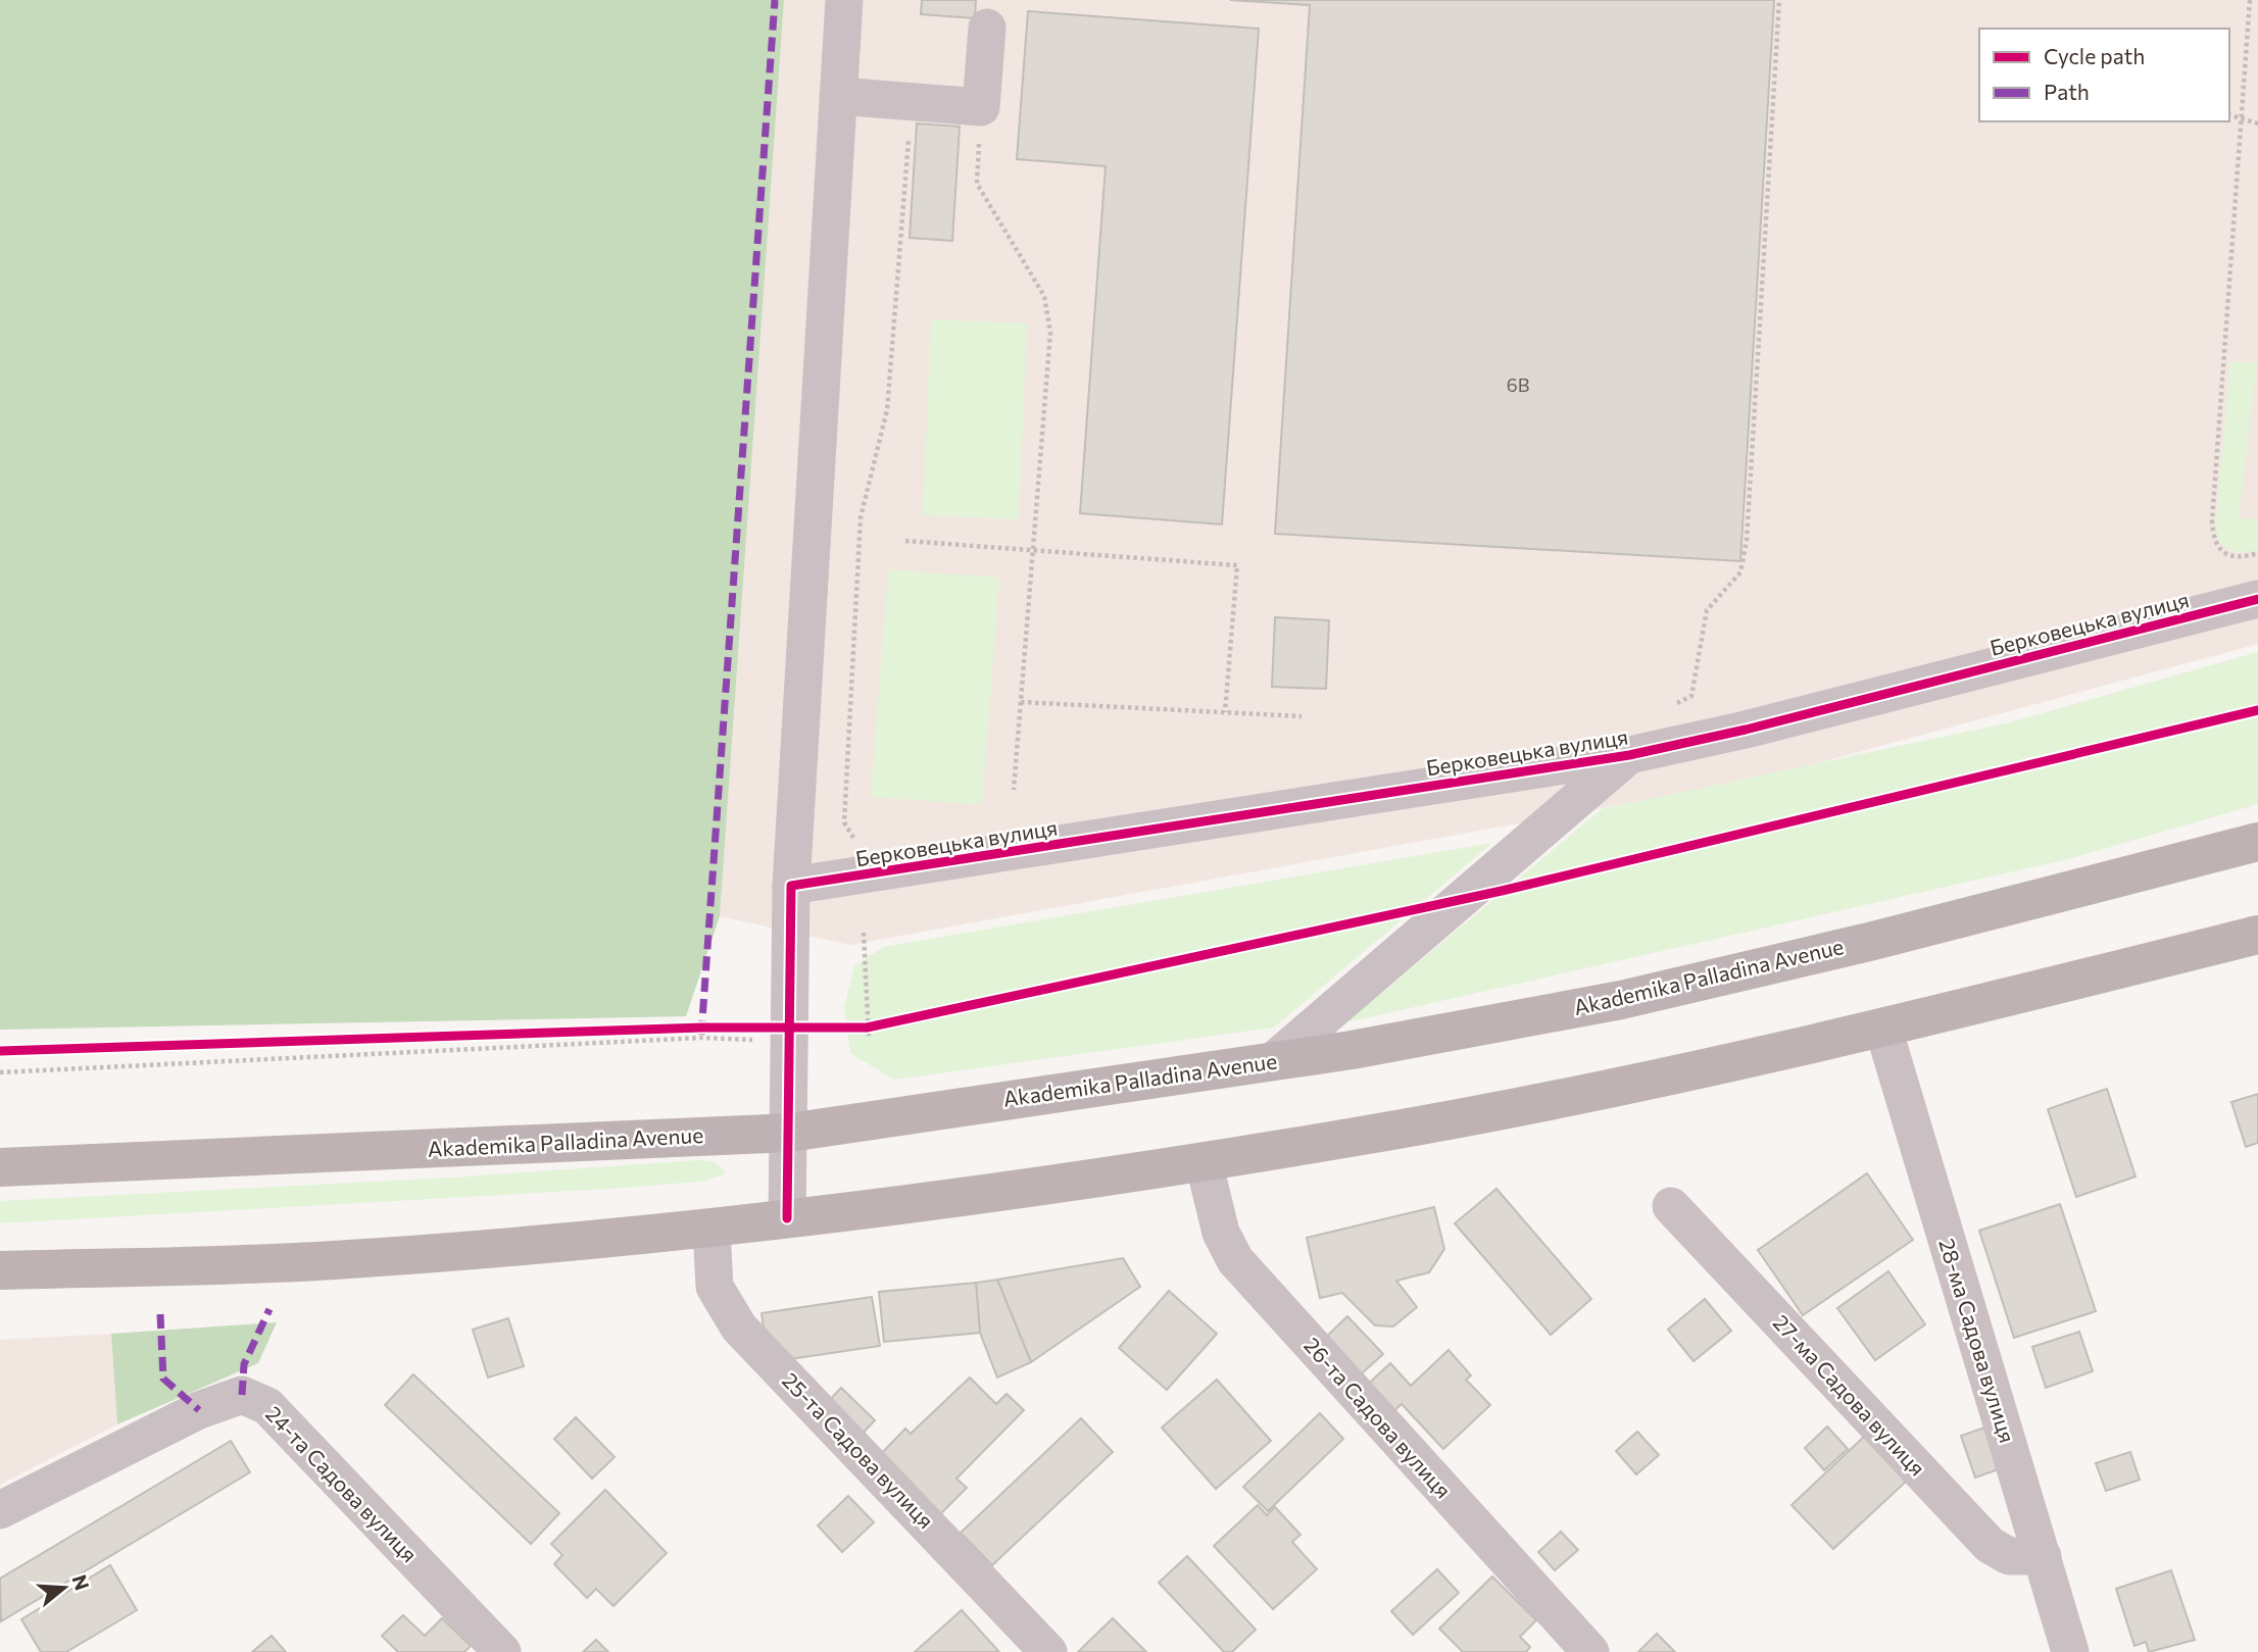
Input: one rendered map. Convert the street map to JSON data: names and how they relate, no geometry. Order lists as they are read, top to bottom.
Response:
{
  "streets": {
    "highway": ["Akademika Palladina Avenue"],
    "street": [
      "Берковецька вулиця",
      "28-ма Садова вулиця",
      "27-ма Садова вулиця",
      "26-та Садова вулиця",
      "25-та Садова вулиця",
      "24-та Садова вулиця"
    ]
  },
  "crossings": [
    ["28-ма Садова вулиця", "27-ма Садова вулиця"]
  ],
  "house_numbers": ["6В"],
  "legend": ["Cycle path", "Path"],
  "north": "right"
}
